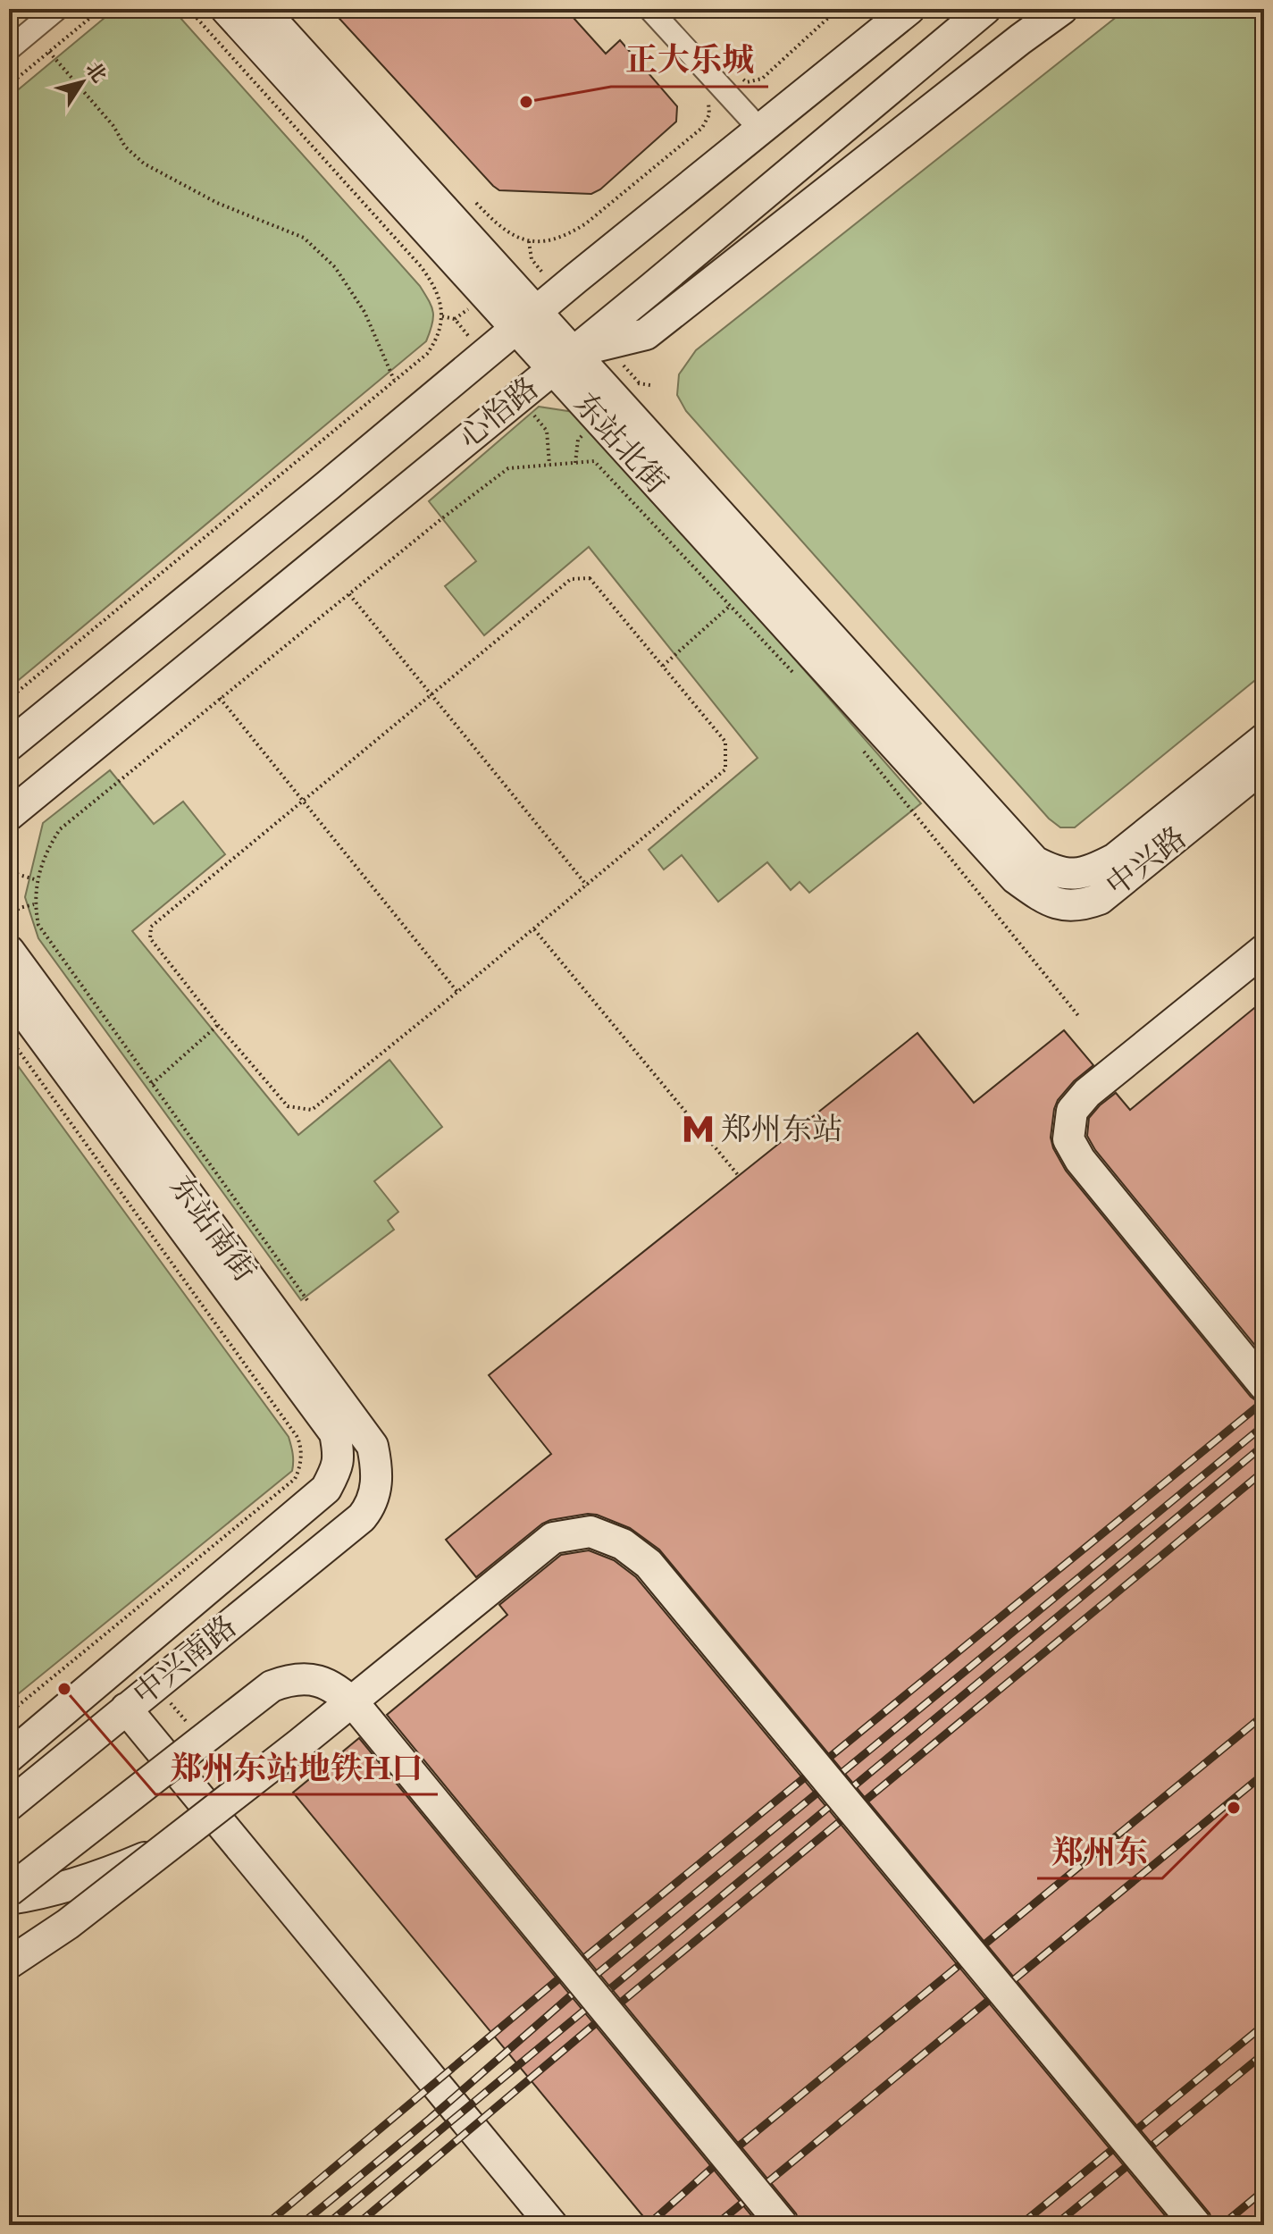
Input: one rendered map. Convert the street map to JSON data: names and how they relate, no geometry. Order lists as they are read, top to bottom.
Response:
{
  "streets": {
    "street": [
      "心怡路",
      "东站北街",
      "中兴路",
      "东站南街",
      "中兴南路"
    ]
  },
  "crossings": [
    ["心怡路", "东站北街"],
    ["东站北街", "中兴路"],
    ["东站南街", "中兴南路"]
  ],
  "places": {
    "other": ["正大乐城", "郑州东站地铁H口", "郑州东"],
    "metro station": ["郑州东站"]
  },
  "north": "top right"
}
